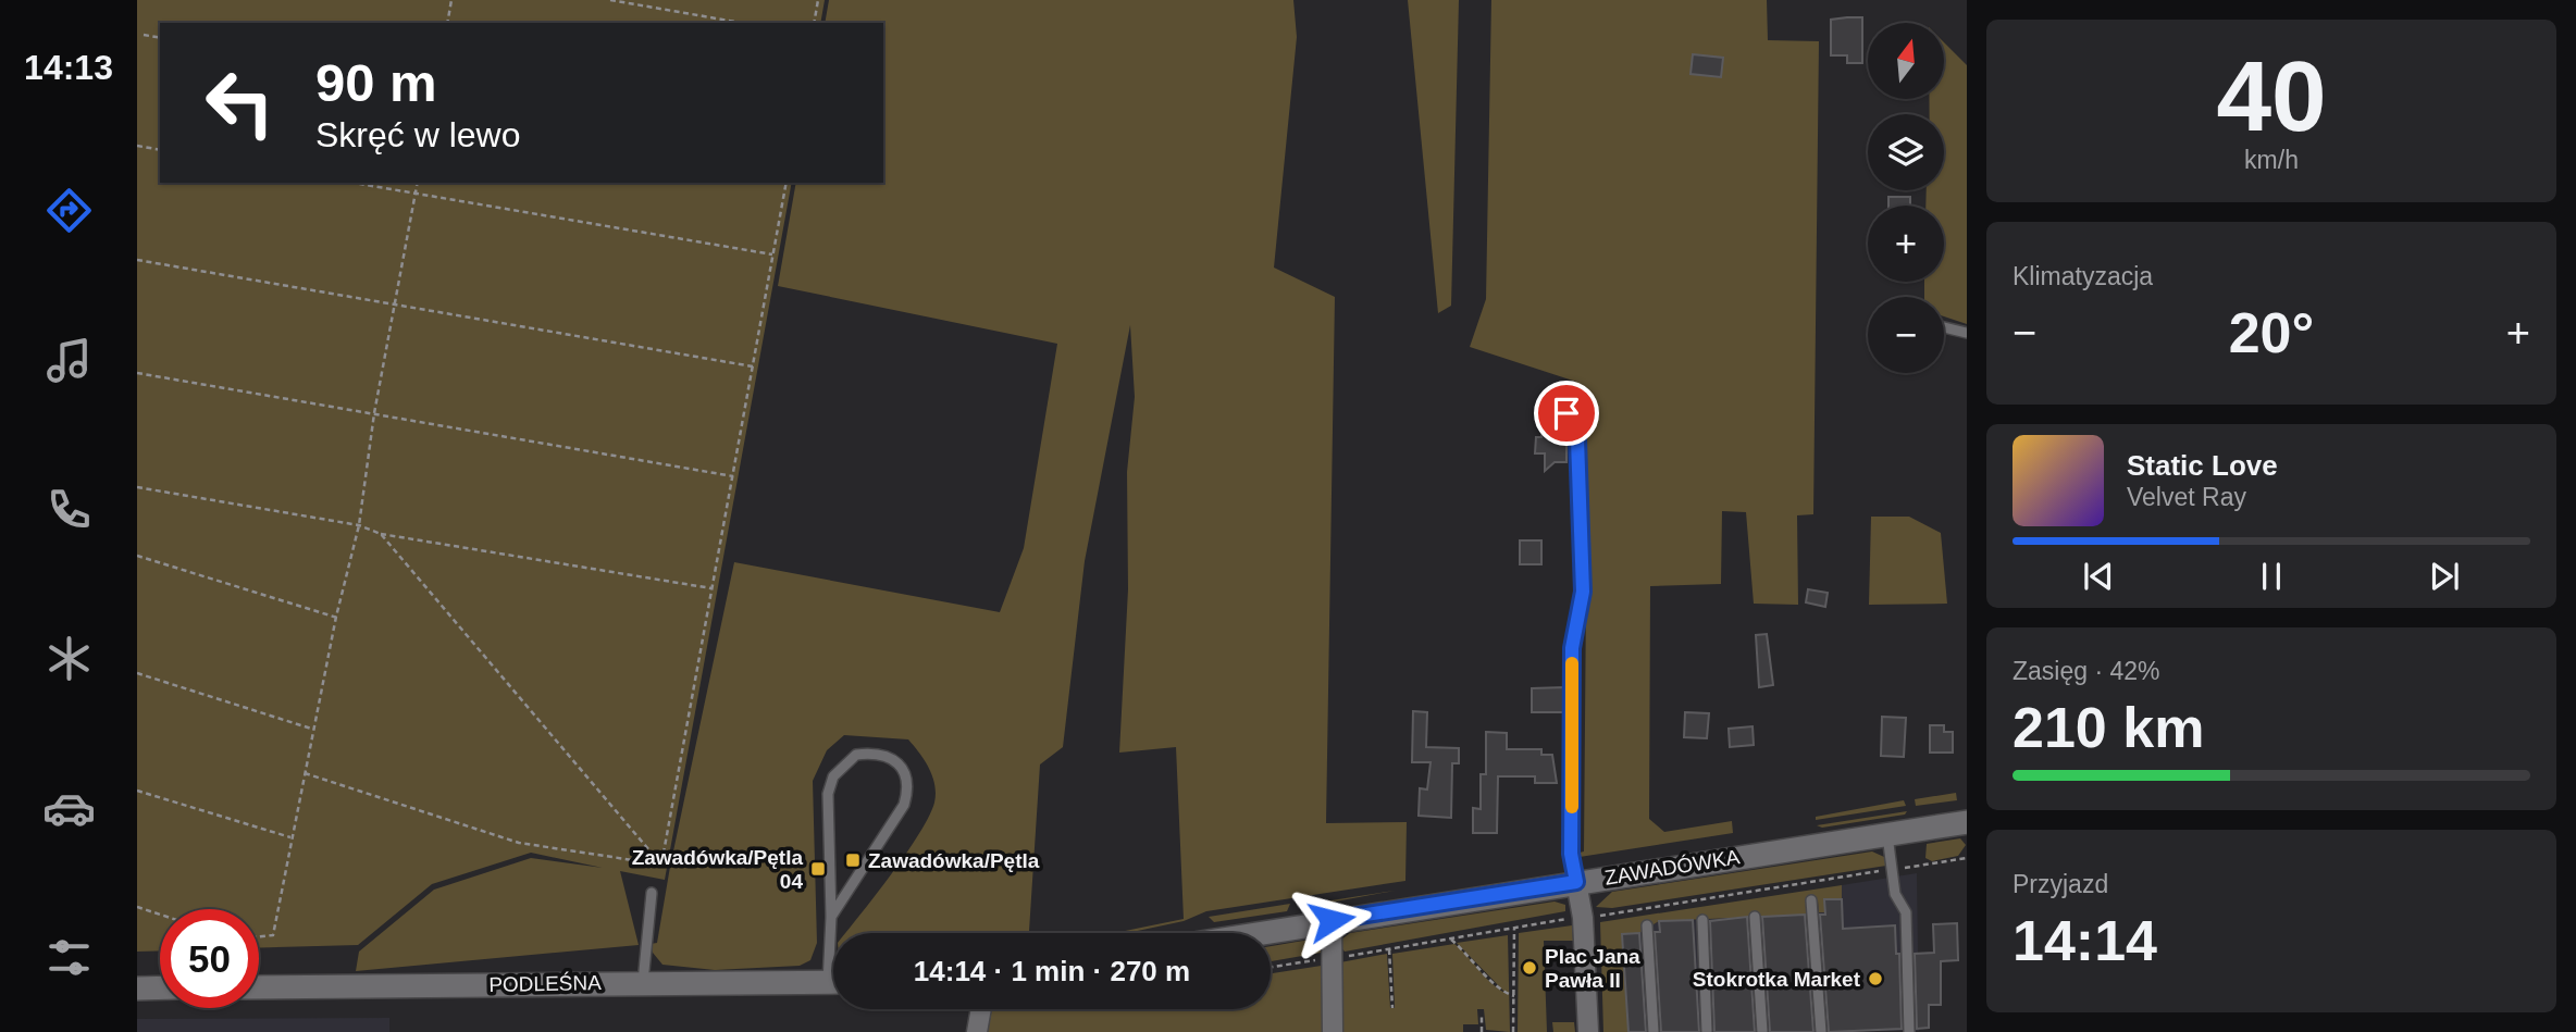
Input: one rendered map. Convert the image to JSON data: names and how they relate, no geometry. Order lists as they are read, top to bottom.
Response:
{
  "streets": {
    "main road": ["ZAWADÓWKA", "PODLEŚNA"]
  },
  "places": {
    "transit": ["Zawadówka/Pętla", "Zawadówka/Pętla 04"],
    "other": ["Plac Jana Pawła II", "Stokrotka Market"]
  },
  "north": "top",
  "page": {
    "tabs": "14:13",
    "tile": [
      ["40", "km/h"],
      "Klimatyzacja",
      ["Zasięg · 42%", "210 km"],
      ["Przyjazd", "14:14"]
    ],
    "map_buttons": ["+", "−"],
    "turn": ["90 m", "Skręć w lewo"],
    "heat": ["−", "20°", "+"],
    "song": ["Static Love", "Velvet Ray"],
    "limit": "50",
    "trip": "14:14 · 1 min · 270 m"
  }
}
